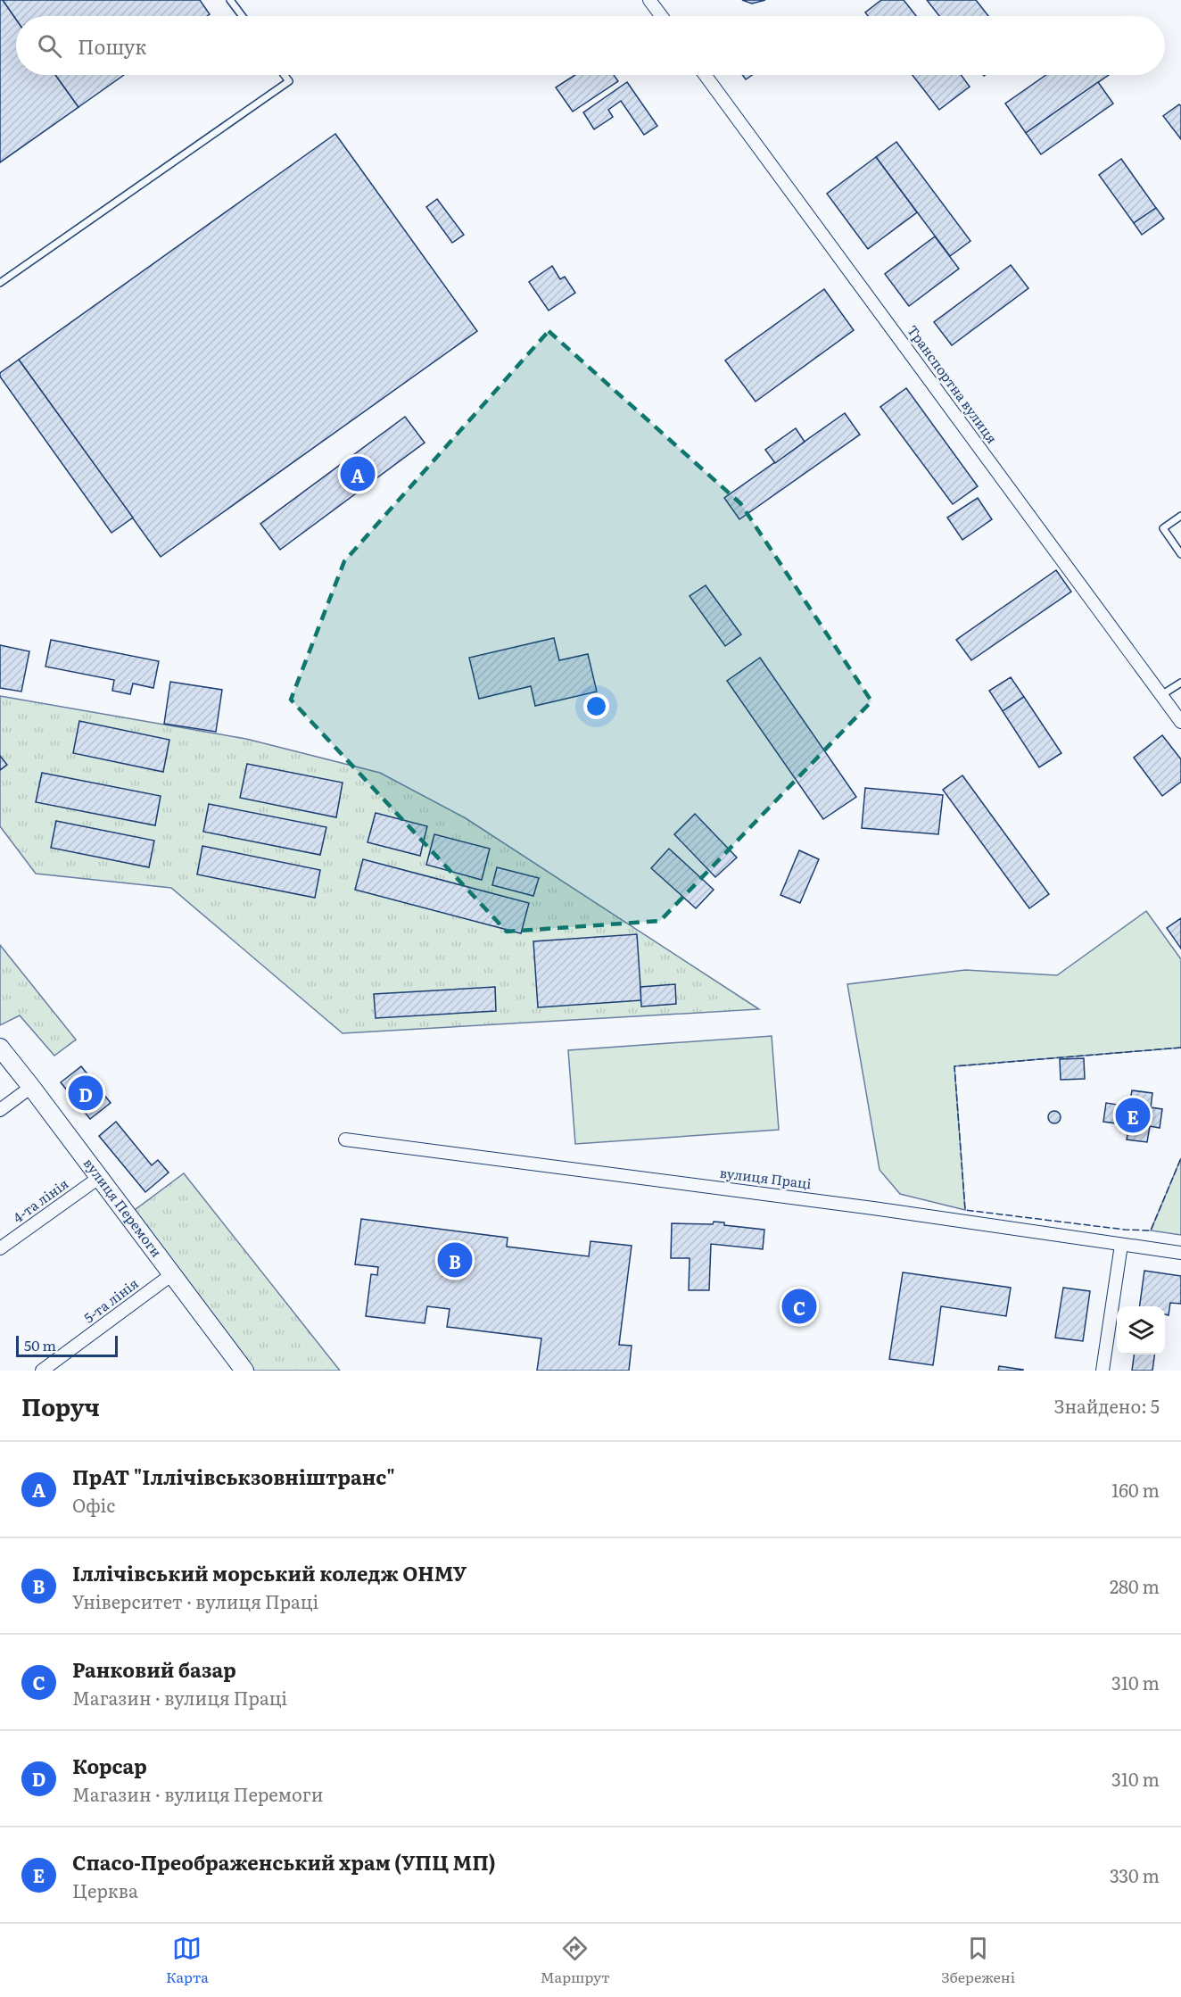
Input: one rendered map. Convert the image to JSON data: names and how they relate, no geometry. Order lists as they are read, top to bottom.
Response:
{
  "streets": {
    "main road": ["вулиця Перемоги"],
    "street": [
      "Транспортна вулиця",
      "вулиця Праці",
      "4-та лінія",
      "5-та лінія"
    ]
  },
  "crossings": [
    ["4-та лінія", "вулиця Перемоги"],
    ["вулиця Перемоги", "5-та лінія"]
  ],
  "scale_bar": "50 m",
  "page": {
    "search": "Пошук",
    "pins": [
      "A",
      "D",
      "E",
      "B",
      "C"
    ],
    "scale": "50 m",
    "heading": ["Поруч", "Знайдено: 5"],
    "list": [
      {
        "mark": "A",
        "name": "ПрАТ \"Іллічівськзовніштранс\"",
        "note": "Офіс",
        "value": "160 m"
      },
      {
        "mark": "B",
        "name": "Іллічівський морський коледж ОНМУ",
        "note": "Університет · вулиця Праці",
        "value": "280 m"
      },
      {
        "mark": "C",
        "name": "Ранковий базар",
        "note": "Магазин · вулиця Праці",
        "value": "310 m"
      },
      {
        "mark": "D",
        "name": "Корсар",
        "note": "Магазин · вулиця Перемоги",
        "value": "310 m"
      },
      {
        "mark": "E",
        "name": "Спасо-Преображенський храм (УПЦ МП)",
        "note": "Церква",
        "value": "330 m"
      }
    ],
    "nav": ["Карта", "Маршрут", "Збережені"]
  }
}
